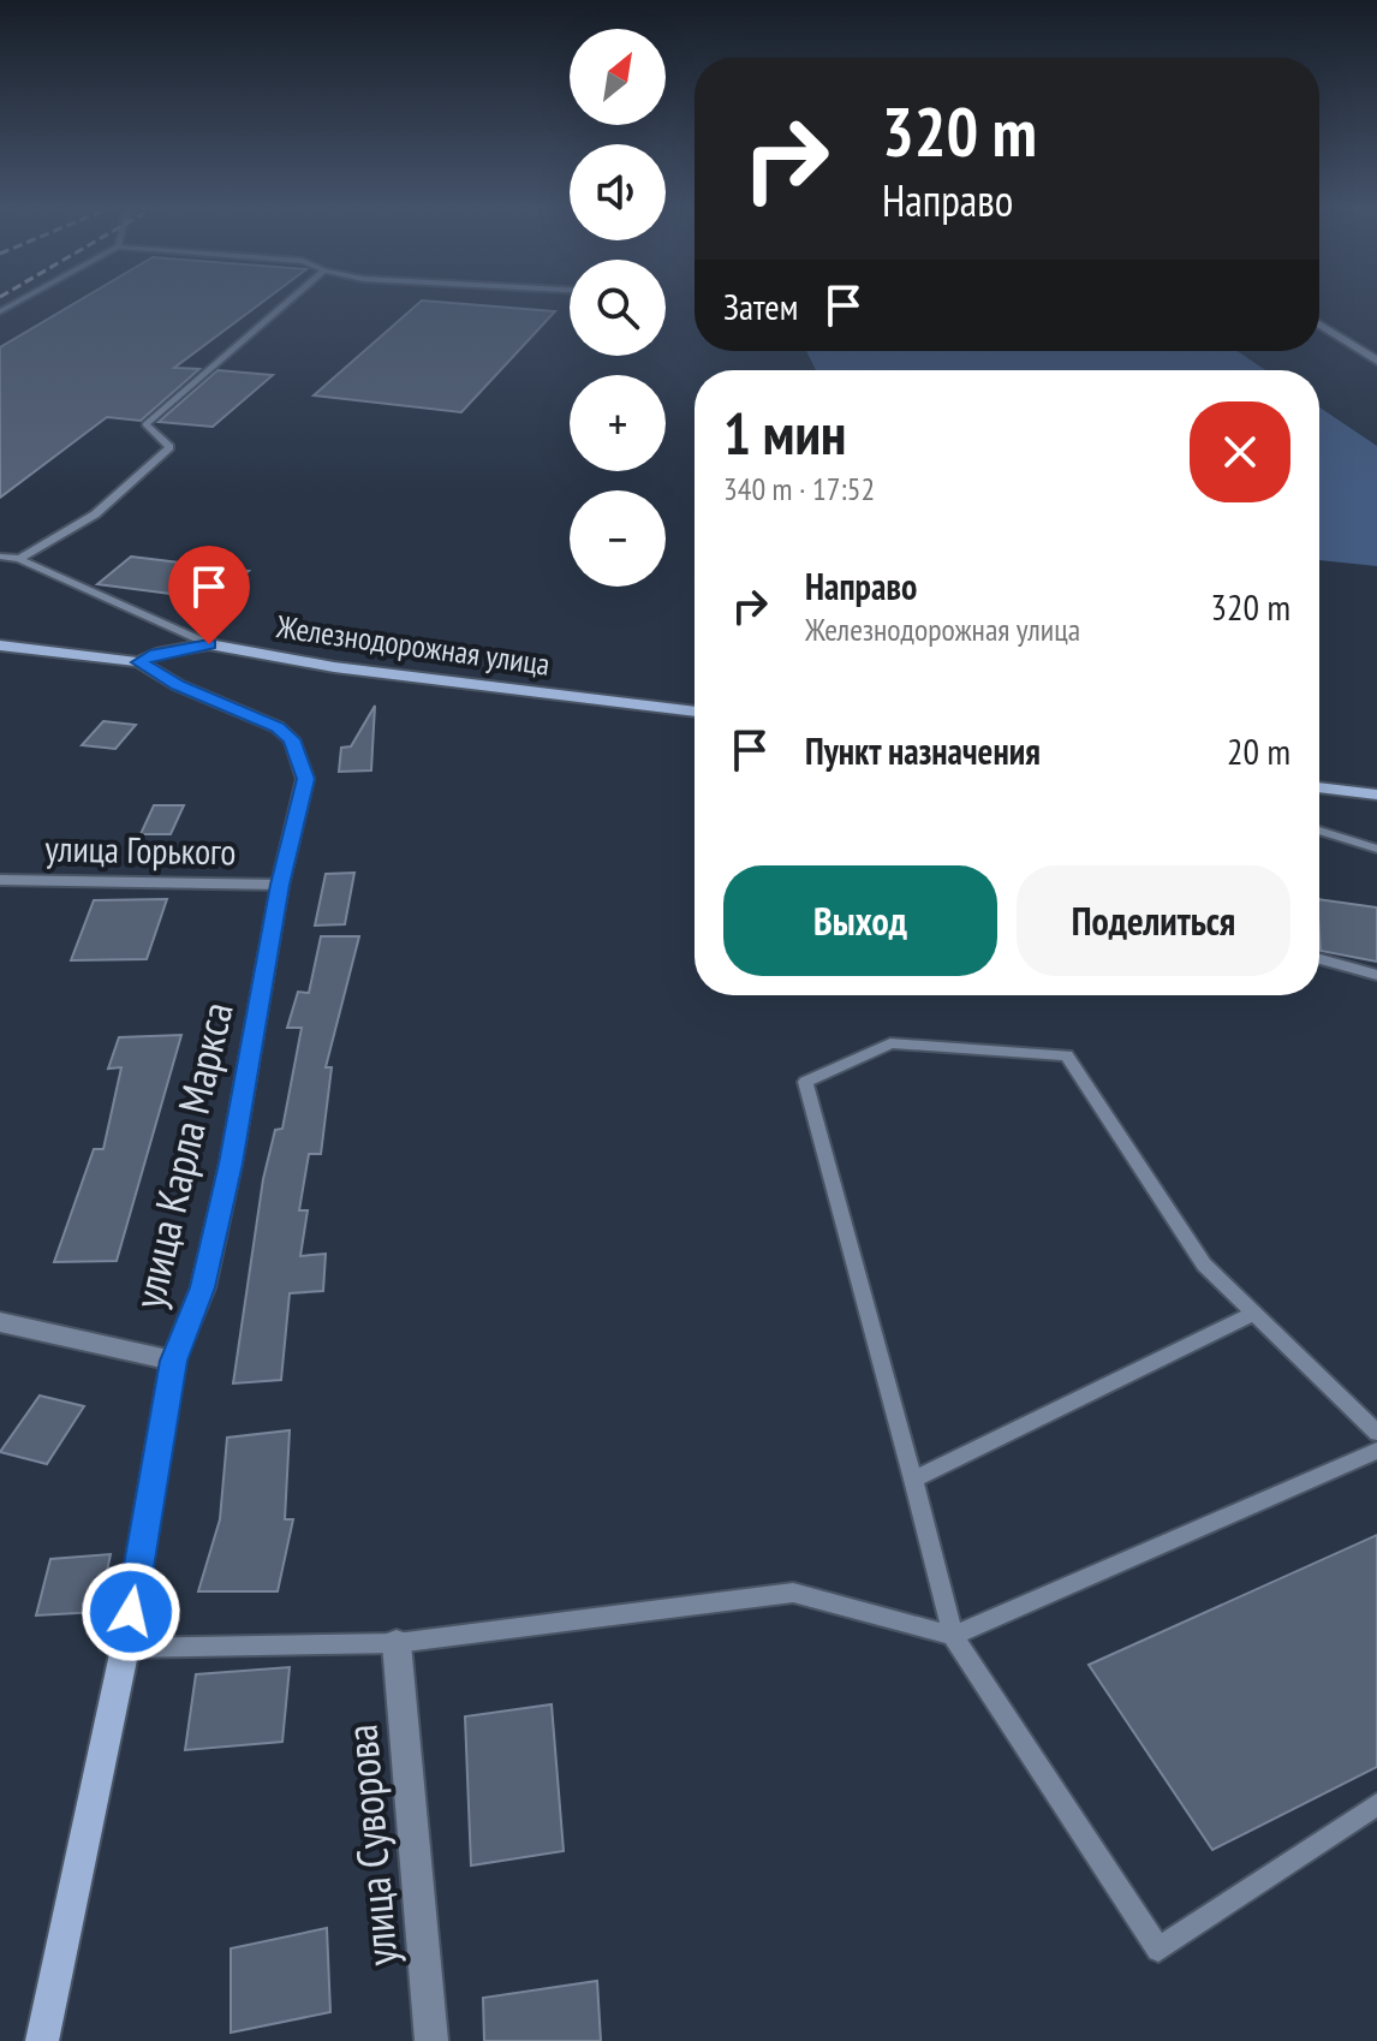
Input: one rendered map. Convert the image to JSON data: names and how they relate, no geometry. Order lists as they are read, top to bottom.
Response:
{
  "streets": {
    "main road": ["Железнодорожная улица", "улица Карла Маркса"],
    "street": ["улица Горького", "улица Суворова"]
  },
  "crossings": [
    ["Железнодорожная улица", "улица Карла Маркса"],
    ["улица Горького", "улица Карла Маркса"]
  ],
  "north": "top right",
  "page": {
    "map_buttons": ["+", "−"],
    "turn": ["320 m", "Направо"],
    "then": "Затем",
    "heading": ["1 мин", "340 m · 17:52"],
    "list": [
      {
        "name": "Направо",
        "note": "Железнодорожная улица",
        "value": "320 m"
      },
      {
        "name": "Пункт назначения",
        "value": "20 m"
      }
    ],
    "buttons": ["Выход", "Поделиться"]
  }
}
